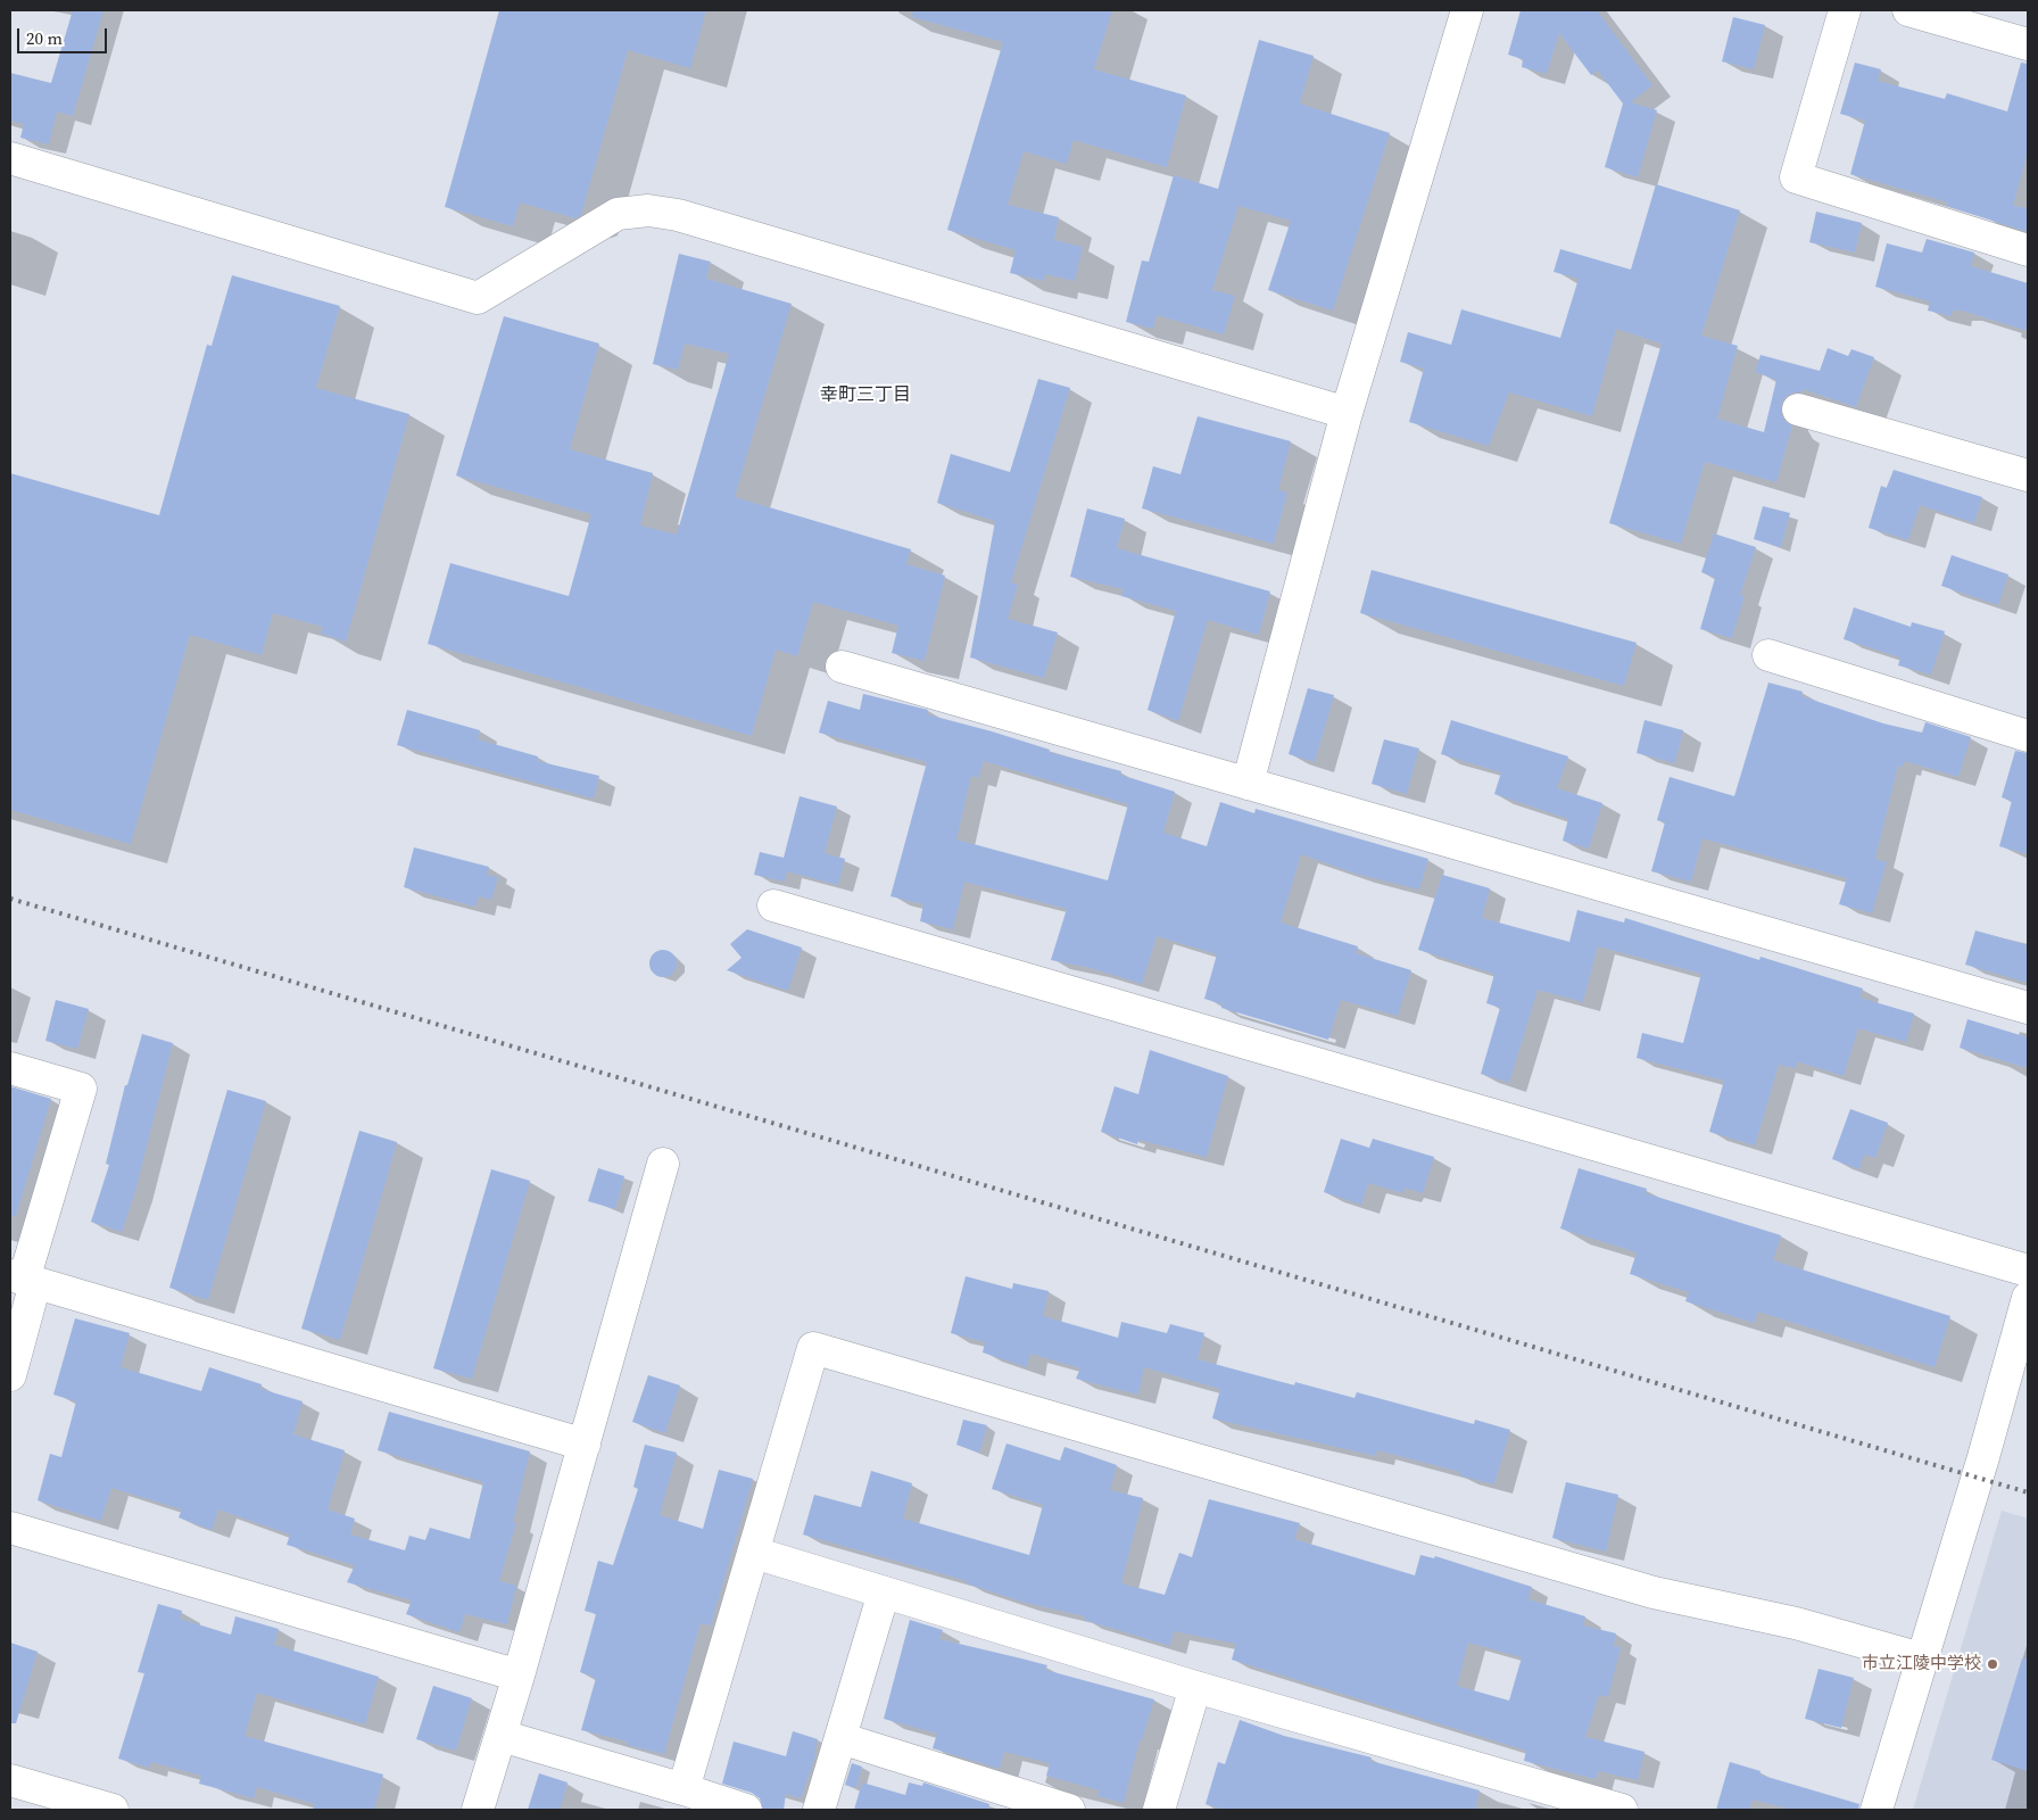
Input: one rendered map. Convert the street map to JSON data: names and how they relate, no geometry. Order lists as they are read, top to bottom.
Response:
{
  "districts": ["幸町三丁目"],
  "places": ["市立江陵中学校"],
  "scale_bar": "20 m"
}
